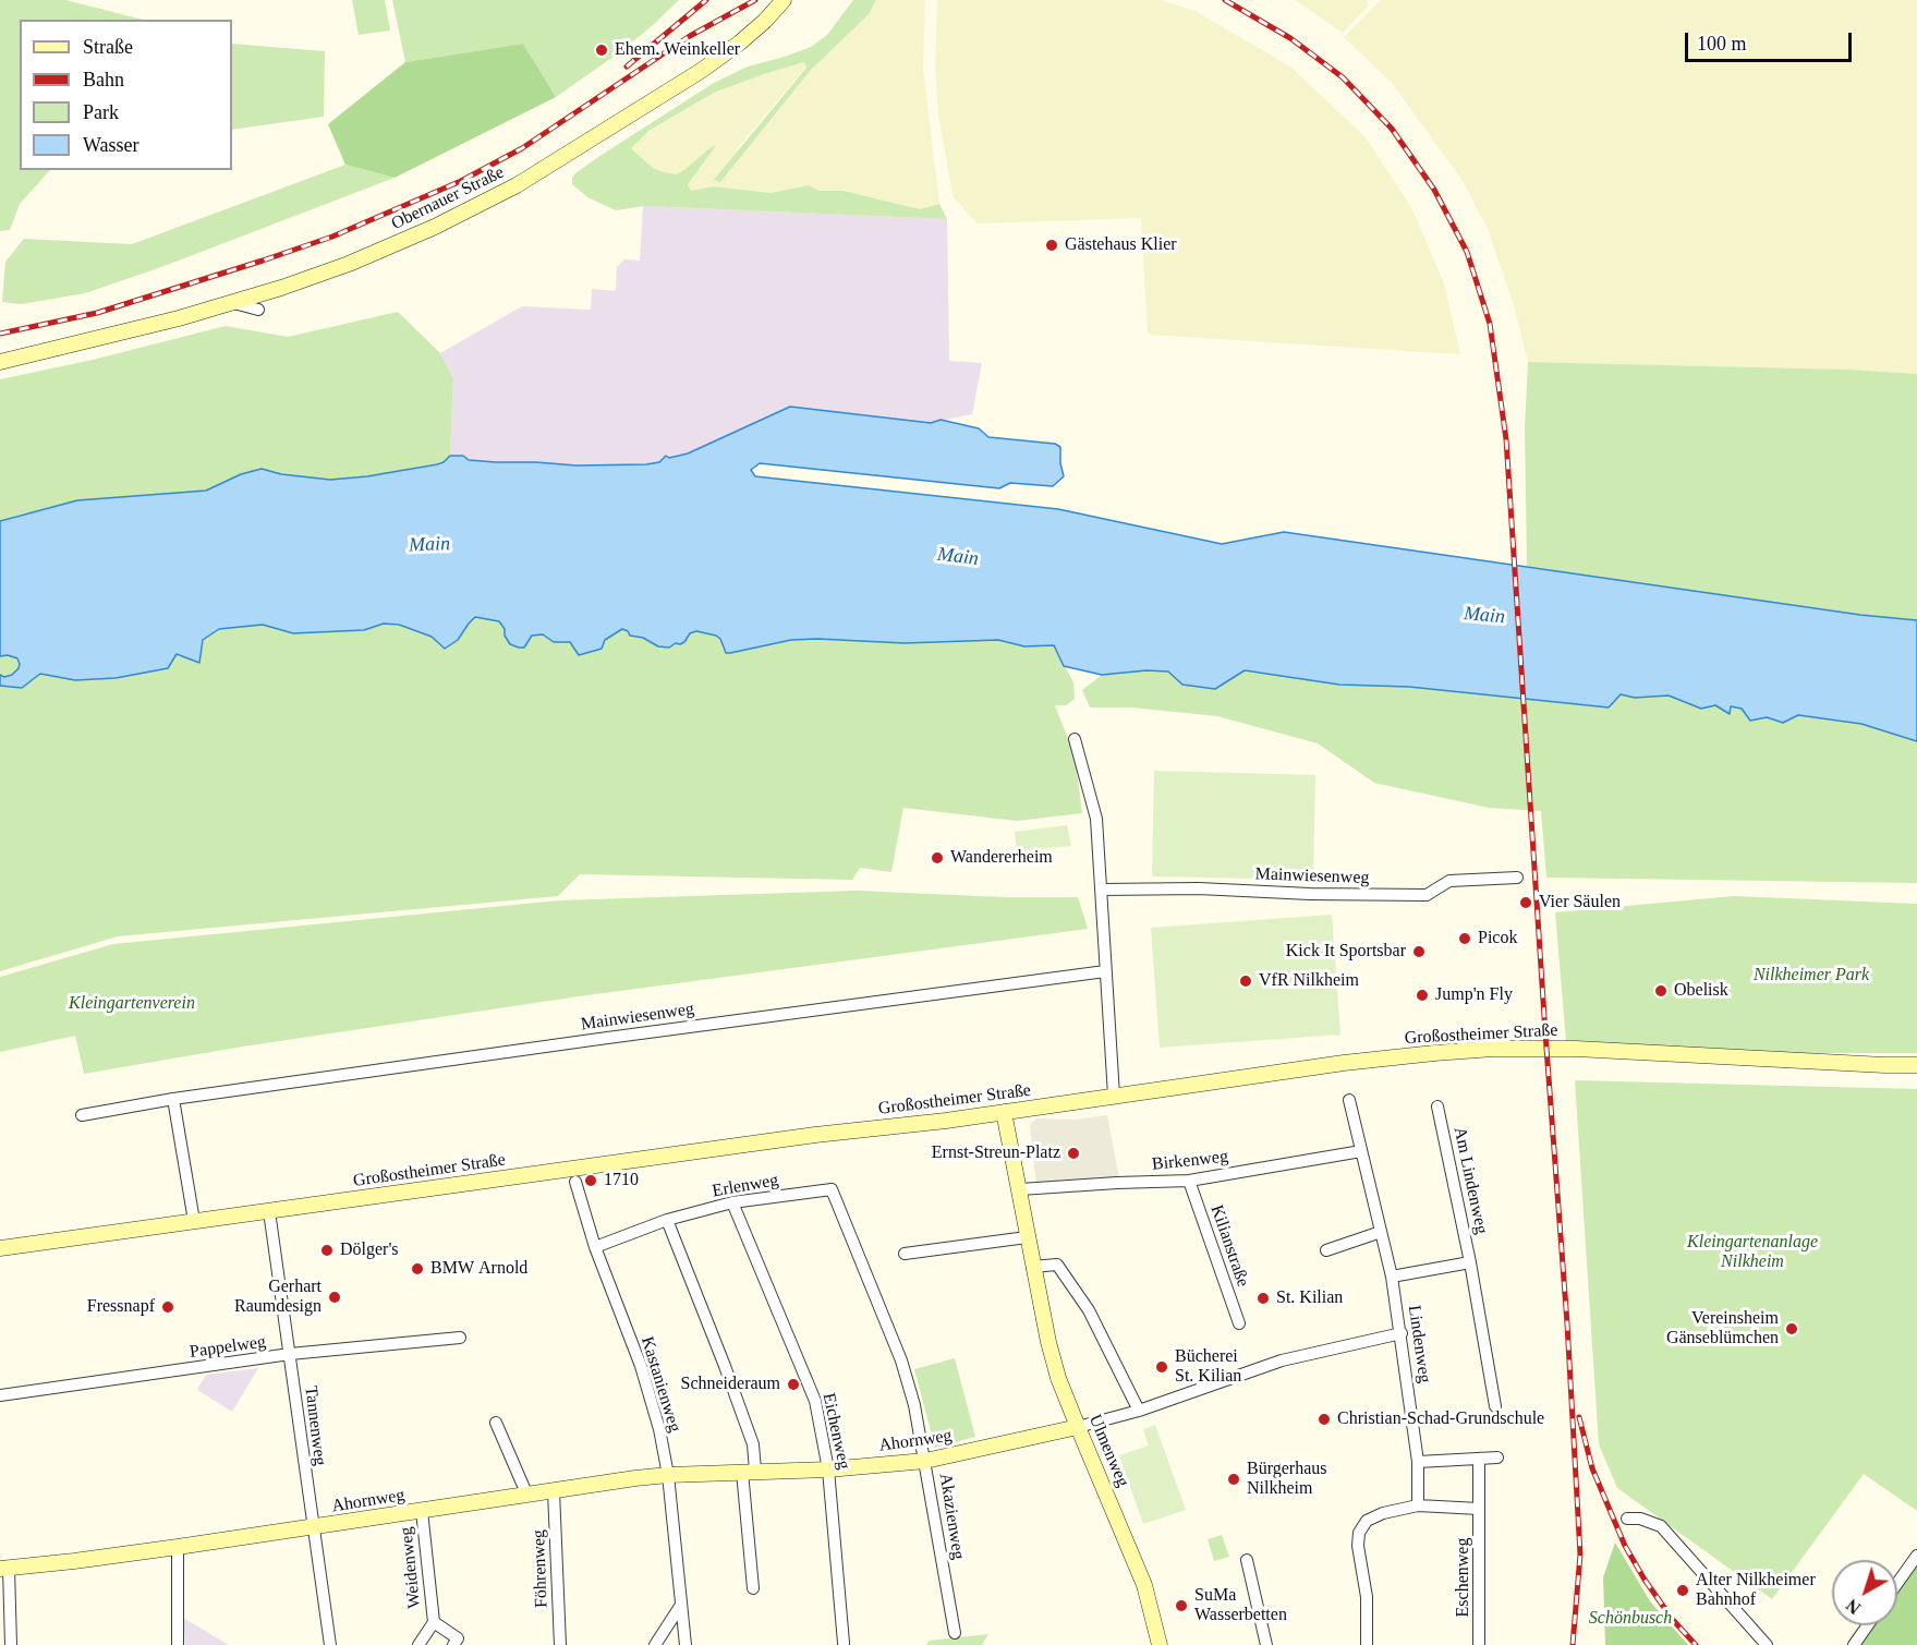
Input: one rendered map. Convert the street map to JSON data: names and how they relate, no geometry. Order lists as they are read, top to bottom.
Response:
{
  "streets": {
    "main road": [
      "Obernauer Straße",
      "Großostheimer Straße",
      "Ahornweg",
      "Ulmenweg"
    ],
    "street": [
      "Mainwiesenweg",
      "Birkenweg",
      "Am Lindenweg",
      "Erlenweg",
      "Kilianstraße",
      "Lindenweg",
      "Pappelweg",
      "Kastanienweg",
      "Tannenweg",
      "Eichenweg",
      "Akazienweg",
      "Weidenweg",
      "Föhrenweg",
      "Eschenweg"
    ]
  },
  "crossings": [
    ["Großostheimer Straße", "Tannenweg"],
    ["Großostheimer Straße", "Ulmenweg"],
    ["Birkenweg", "Kilianstraße"],
    ["Birkenweg", "Lindenweg"],
    ["Birkenweg", "Ulmenweg"],
    ["Am Lindenweg", "Lindenweg"],
    ["Erlenweg", "Kastanienweg"],
    ["Erlenweg", "Eichenweg"],
    ["Erlenweg", "Akazienweg"],
    ["Pappelweg", "Tannenweg"],
    ["Kastanienweg", "Ahornweg"],
    ["Tannenweg", "Ahornweg"],
    ["Eichenweg", "Ahornweg"],
    ["Ahornweg", "Ulmenweg"],
    ["Ahornweg", "Akazienweg"],
    ["Ahornweg", "Weidenweg"],
    ["Ahornweg", "Föhrenweg"]
  ],
  "water": ["Main"],
  "parks": [
    "Nilkheimer Park",
    "Kleingartenverein",
    "Kleingartenanlage Nilkheim",
    "Schönbusch"
  ],
  "places": [
    "Ehem. Weinkeller",
    "Gästehaus Klier",
    "Wandererheim",
    "Vier Säulen",
    "Picok",
    "Kick It Sportsbar",
    "VfR Nilkheim",
    "Obelisk",
    "Jump'n Fly",
    "Ernst-Streun-Platz",
    "1710",
    "Dölger's",
    "BMW Arnold",
    "Gerhart Raumdesign",
    "St. Kilian",
    "Fressnapf",
    "Vereinsheim Gänseblümchen",
    "Bücherei St. Kilian",
    "Schneideraum",
    "Christian-Schad-Grundschule",
    "Bürgerhaus Nilkheim",
    "Alter Nilkheimer Bahnhof",
    "SuMa Wasserbetten"
  ],
  "legend": [
    "Straße",
    "Bahn",
    "Park",
    "Wasser"
  ],
  "scale_bar": "100 m",
  "north": "bottom left"
}
